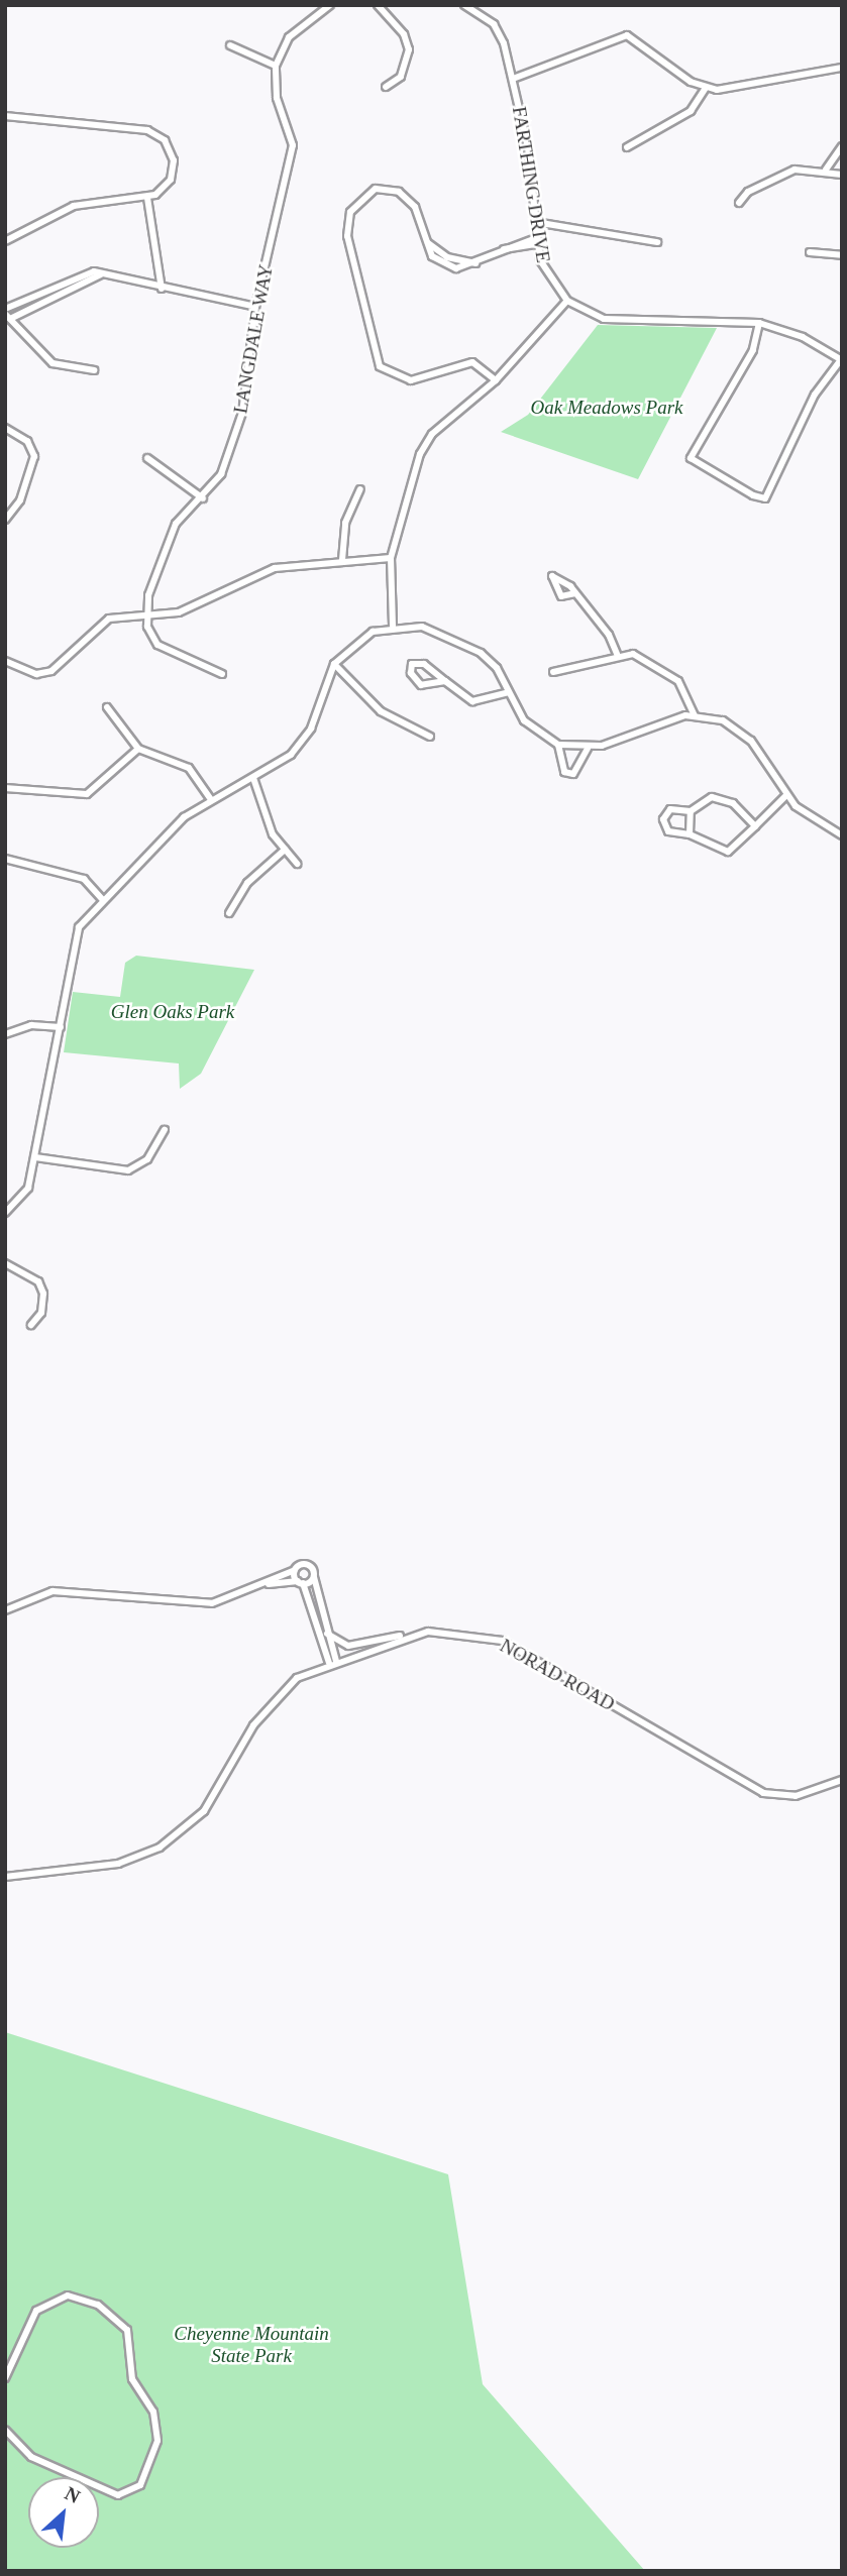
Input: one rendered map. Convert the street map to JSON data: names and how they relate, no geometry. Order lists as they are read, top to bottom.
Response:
{
  "streets": {
    "street": ["FARTHING DRIVE", "LANGDALE WAY", "NORAD ROAD"]
  },
  "parks": ["Oak Meadows Park", "Glen Oaks Park", "Cheyenne Mountain State Park"],
  "north": "top right"
}
